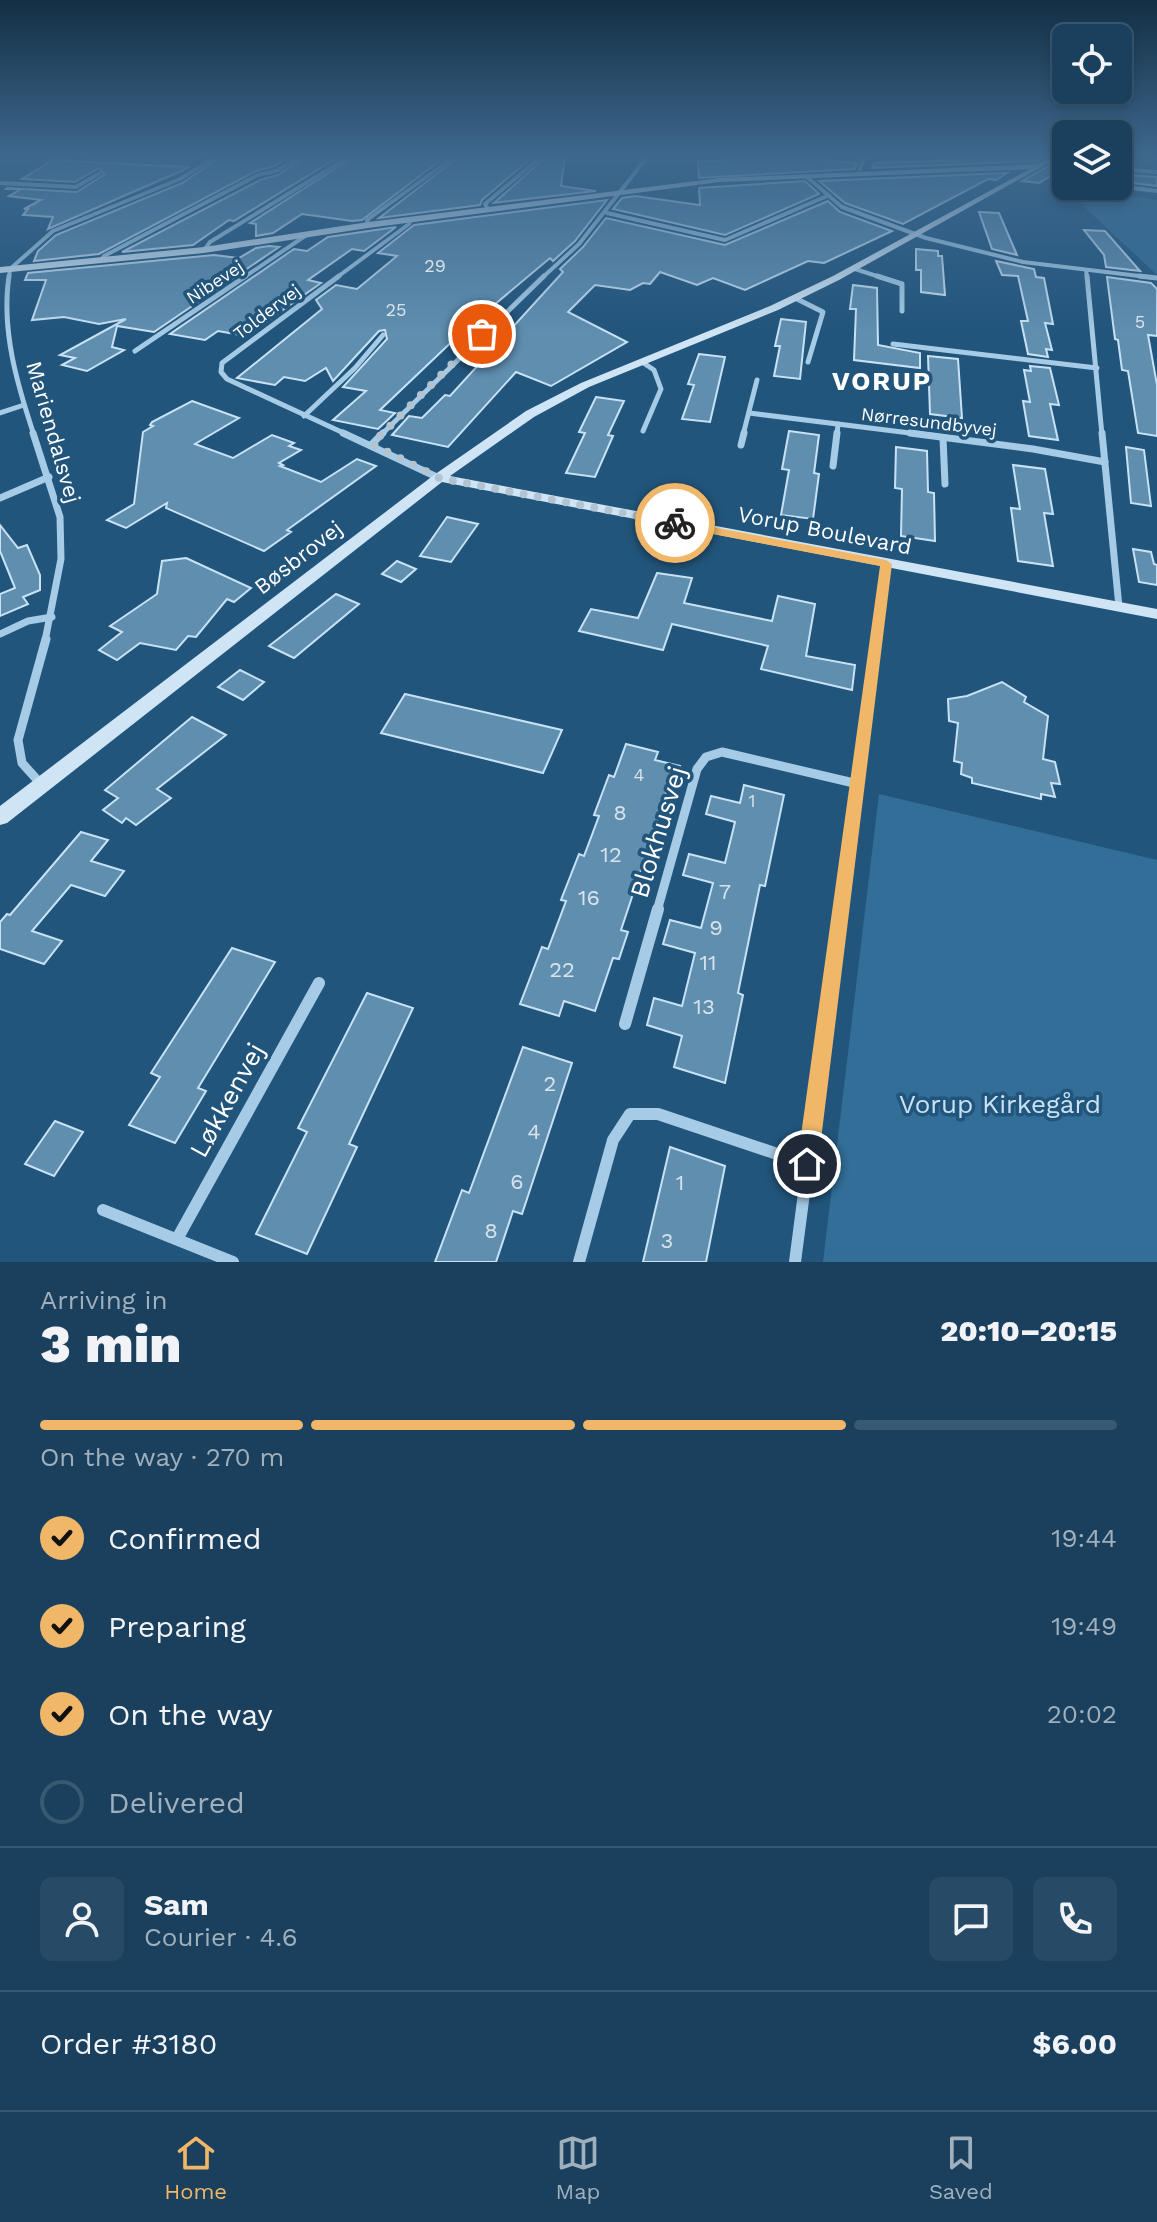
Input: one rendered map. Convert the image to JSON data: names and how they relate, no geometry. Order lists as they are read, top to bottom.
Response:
{
  "streets": {
    "street": [
      "Nibevej",
      "Toldervej",
      "Nørresundbyvej",
      "Mariendalsvej",
      "Vorup Boulevard",
      "Bøsbrovej",
      "Blokhusvej",
      "Løkkenvej"
    ]
  },
  "crossings": [
    ["Toldervej", "Vorup Boulevard"],
    ["Toldervej", "Bøsbrovej"],
    ["Mariendalsvej", "Bøsbrovej"],
    ["Vorup Boulevard", "Bøsbrovej"]
  ],
  "districts": ["VORUP"],
  "parks": ["Vorup Kirkegård"],
  "house_numbers": [
    "29",
    "25",
    "5",
    "4",
    "1",
    "8",
    "12",
    "7",
    "16",
    "9",
    "11",
    "22",
    "13",
    "2",
    "4",
    "6",
    "1",
    "8",
    "3"
  ],
  "page": {
    "heading": ["3 min", "Arriving in", "20:10–20:15"],
    "panel": [
      "Sam",
      "Courier · 4.6",
      "Order #3180",
      "$6.00"
    ],
    "bar": "On the way · 270 m",
    "list": [
      ["Confirmed", "19:44"],
      ["Preparing", "19:49"],
      ["On the way", "20:02"],
      "Delivered"
    ],
    "tabs": ["Home", "Map", "Saved"]
  }
}
